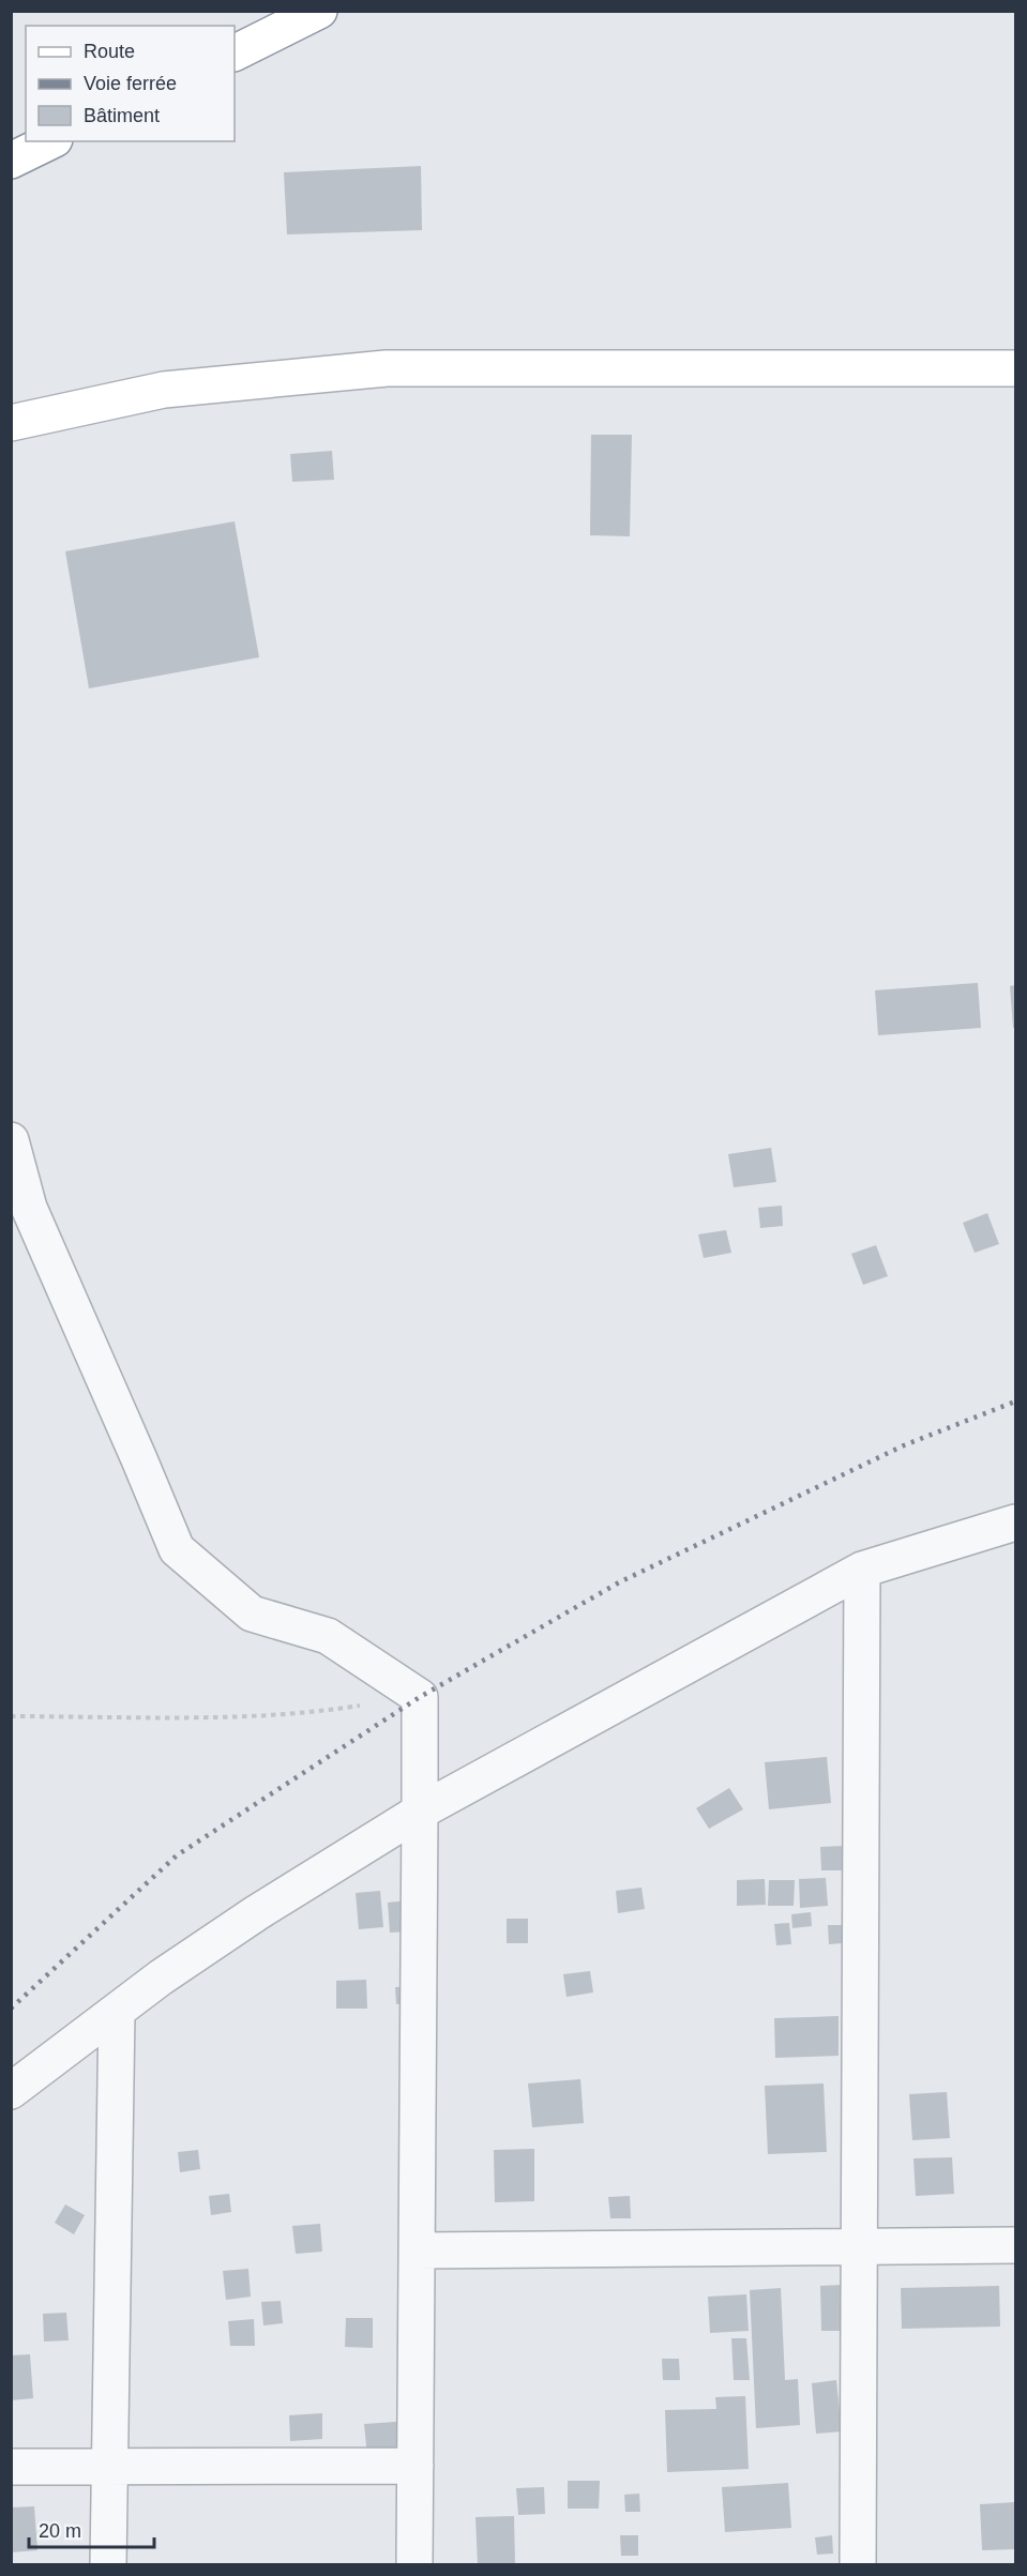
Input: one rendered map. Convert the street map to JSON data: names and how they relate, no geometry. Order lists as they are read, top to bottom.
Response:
{
  "legend": ["Route", "Voie ferrée", "Bâtiment"],
  "scale_bar": "20 m"
}
